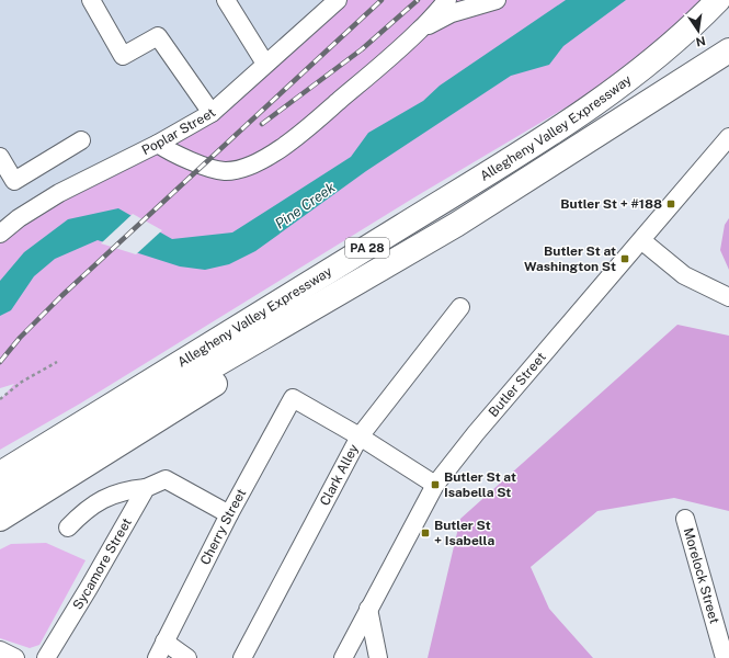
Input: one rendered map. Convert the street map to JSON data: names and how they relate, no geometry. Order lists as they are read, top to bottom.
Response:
{
  "streets": {
    "highway": ["Allegheny Valley Expressway", "PA 28"],
    "street": [
      "Poplar Street",
      "Butler Street",
      "Clark Alley",
      "Cherry Street",
      "Sycamore Street",
      "Morelock Street"
    ]
  },
  "crossings": [
    ["Clark Alley", "Cherry Street"]
  ],
  "water": ["Pine Creek"],
  "places": {
    "transit": [
      "Butler St + #188",
      "Butler St at Washington St",
      "Butler St at Isabella St",
      "Butler St + Isabella"
    ]
  },
  "north": "bottom"
}
